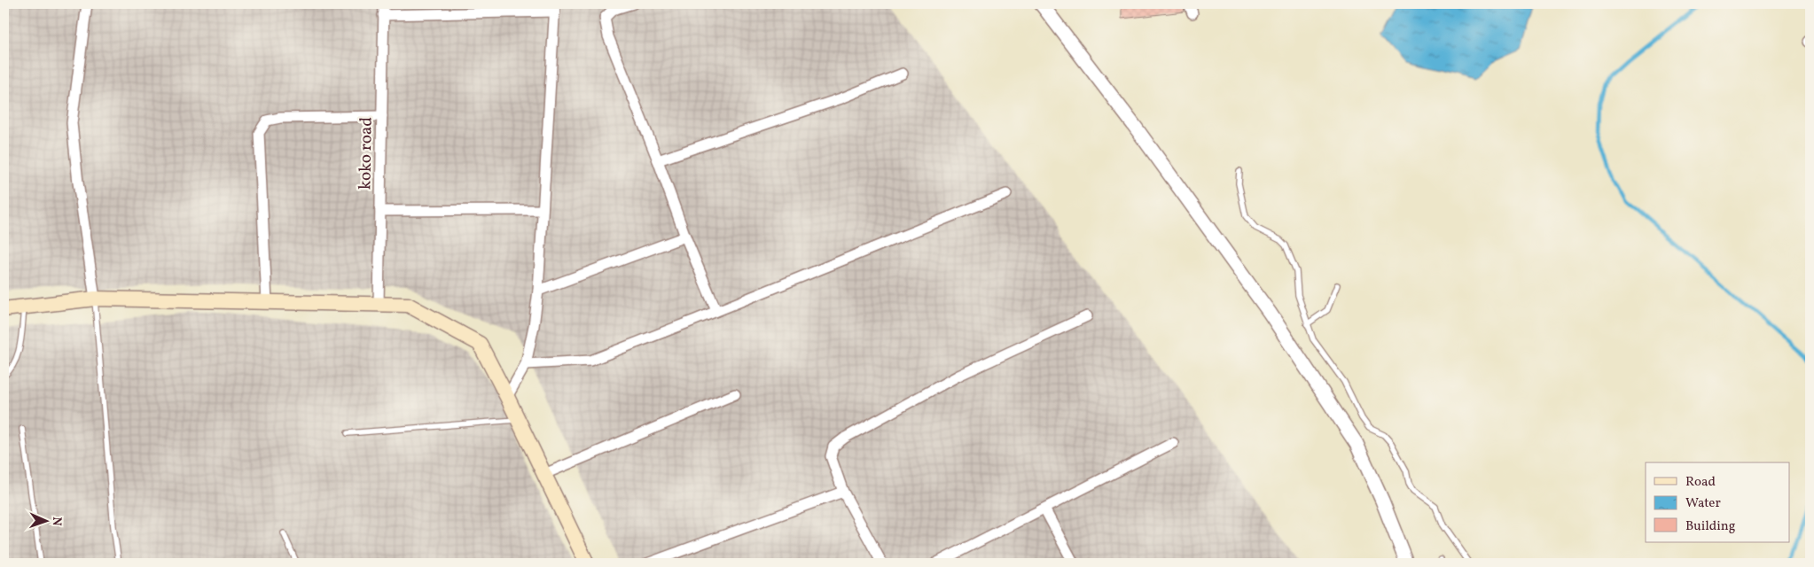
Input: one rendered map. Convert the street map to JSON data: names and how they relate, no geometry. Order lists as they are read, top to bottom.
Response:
{
  "streets": {
    "street": ["koko road"]
  },
  "legend": ["Road", "Water", "Building"],
  "north": "right"
}
